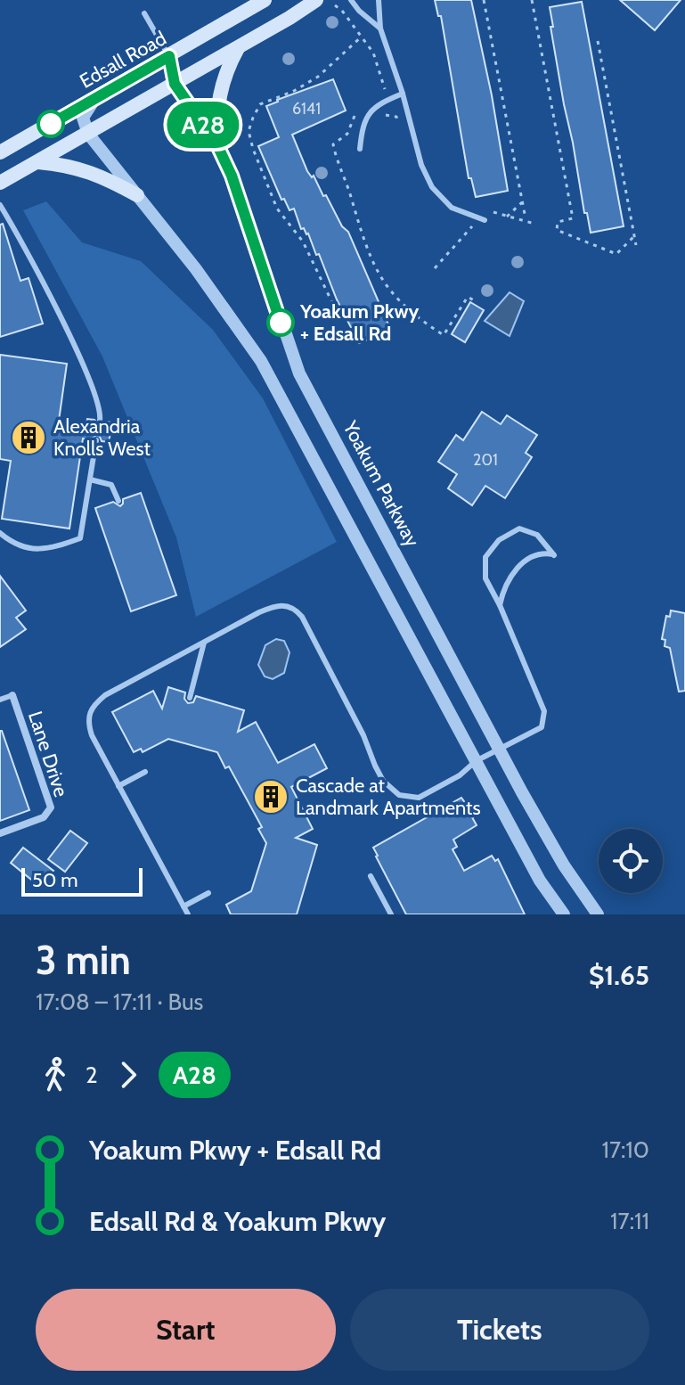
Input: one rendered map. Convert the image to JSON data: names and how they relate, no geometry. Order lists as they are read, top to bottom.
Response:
{
  "streets": {
    "main road": ["Edsall Road"],
    "street": ["Yoakum Parkway", "Lane Drive"]
  },
  "crossings": [
    ["Edsall Road", "Yoakum Parkway"]
  ],
  "places": {
    "other": ["Yoakum Pkwy + Edsall Rd"],
    "building": ["Alexandria Knolls West", "Cascade at Landmark Apartments"]
  },
  "lines": ["bus line A28"],
  "house_numbers": ["6141", "201"],
  "scale_bar": "50 m",
  "page": {
    "on_map": "A28",
    "scale": "50 m",
    "heading": ["3 min", "17:08 – 17:11 · Bus", "$1.65"],
    "legs": ["2", "A28"],
    "list": [
      {
        "name": "Yoakum Pkwy + Edsall Rd",
        "value": "17:10"
      },
      {
        "name": "Edsall Rd & Yoakum Pkwy",
        "value": "17:11"
      }
    ],
    "buttons": ["Start", "Tickets"]
  }
}
